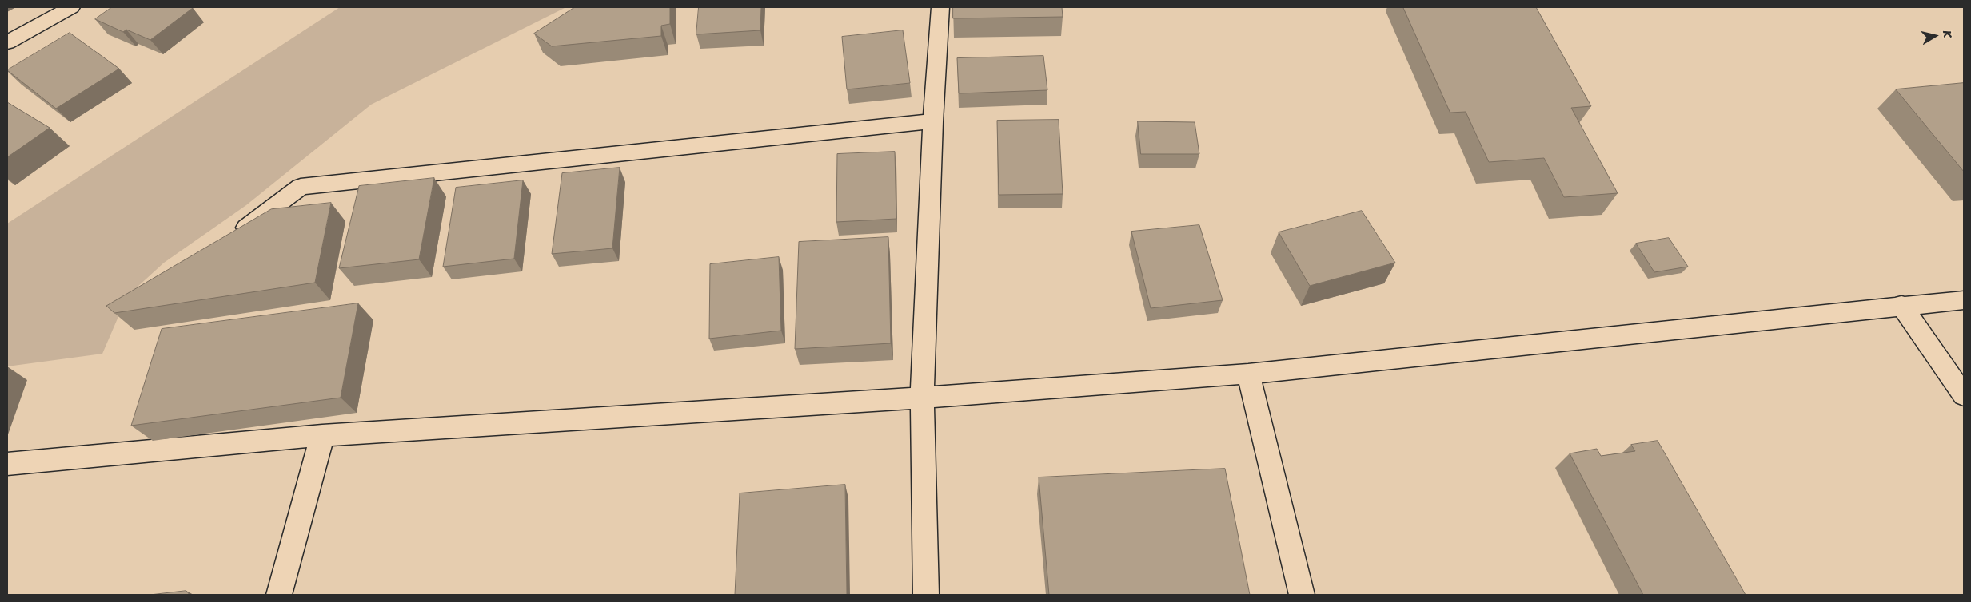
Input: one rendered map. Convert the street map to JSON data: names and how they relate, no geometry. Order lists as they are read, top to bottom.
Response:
{
  "north": "right"
}
